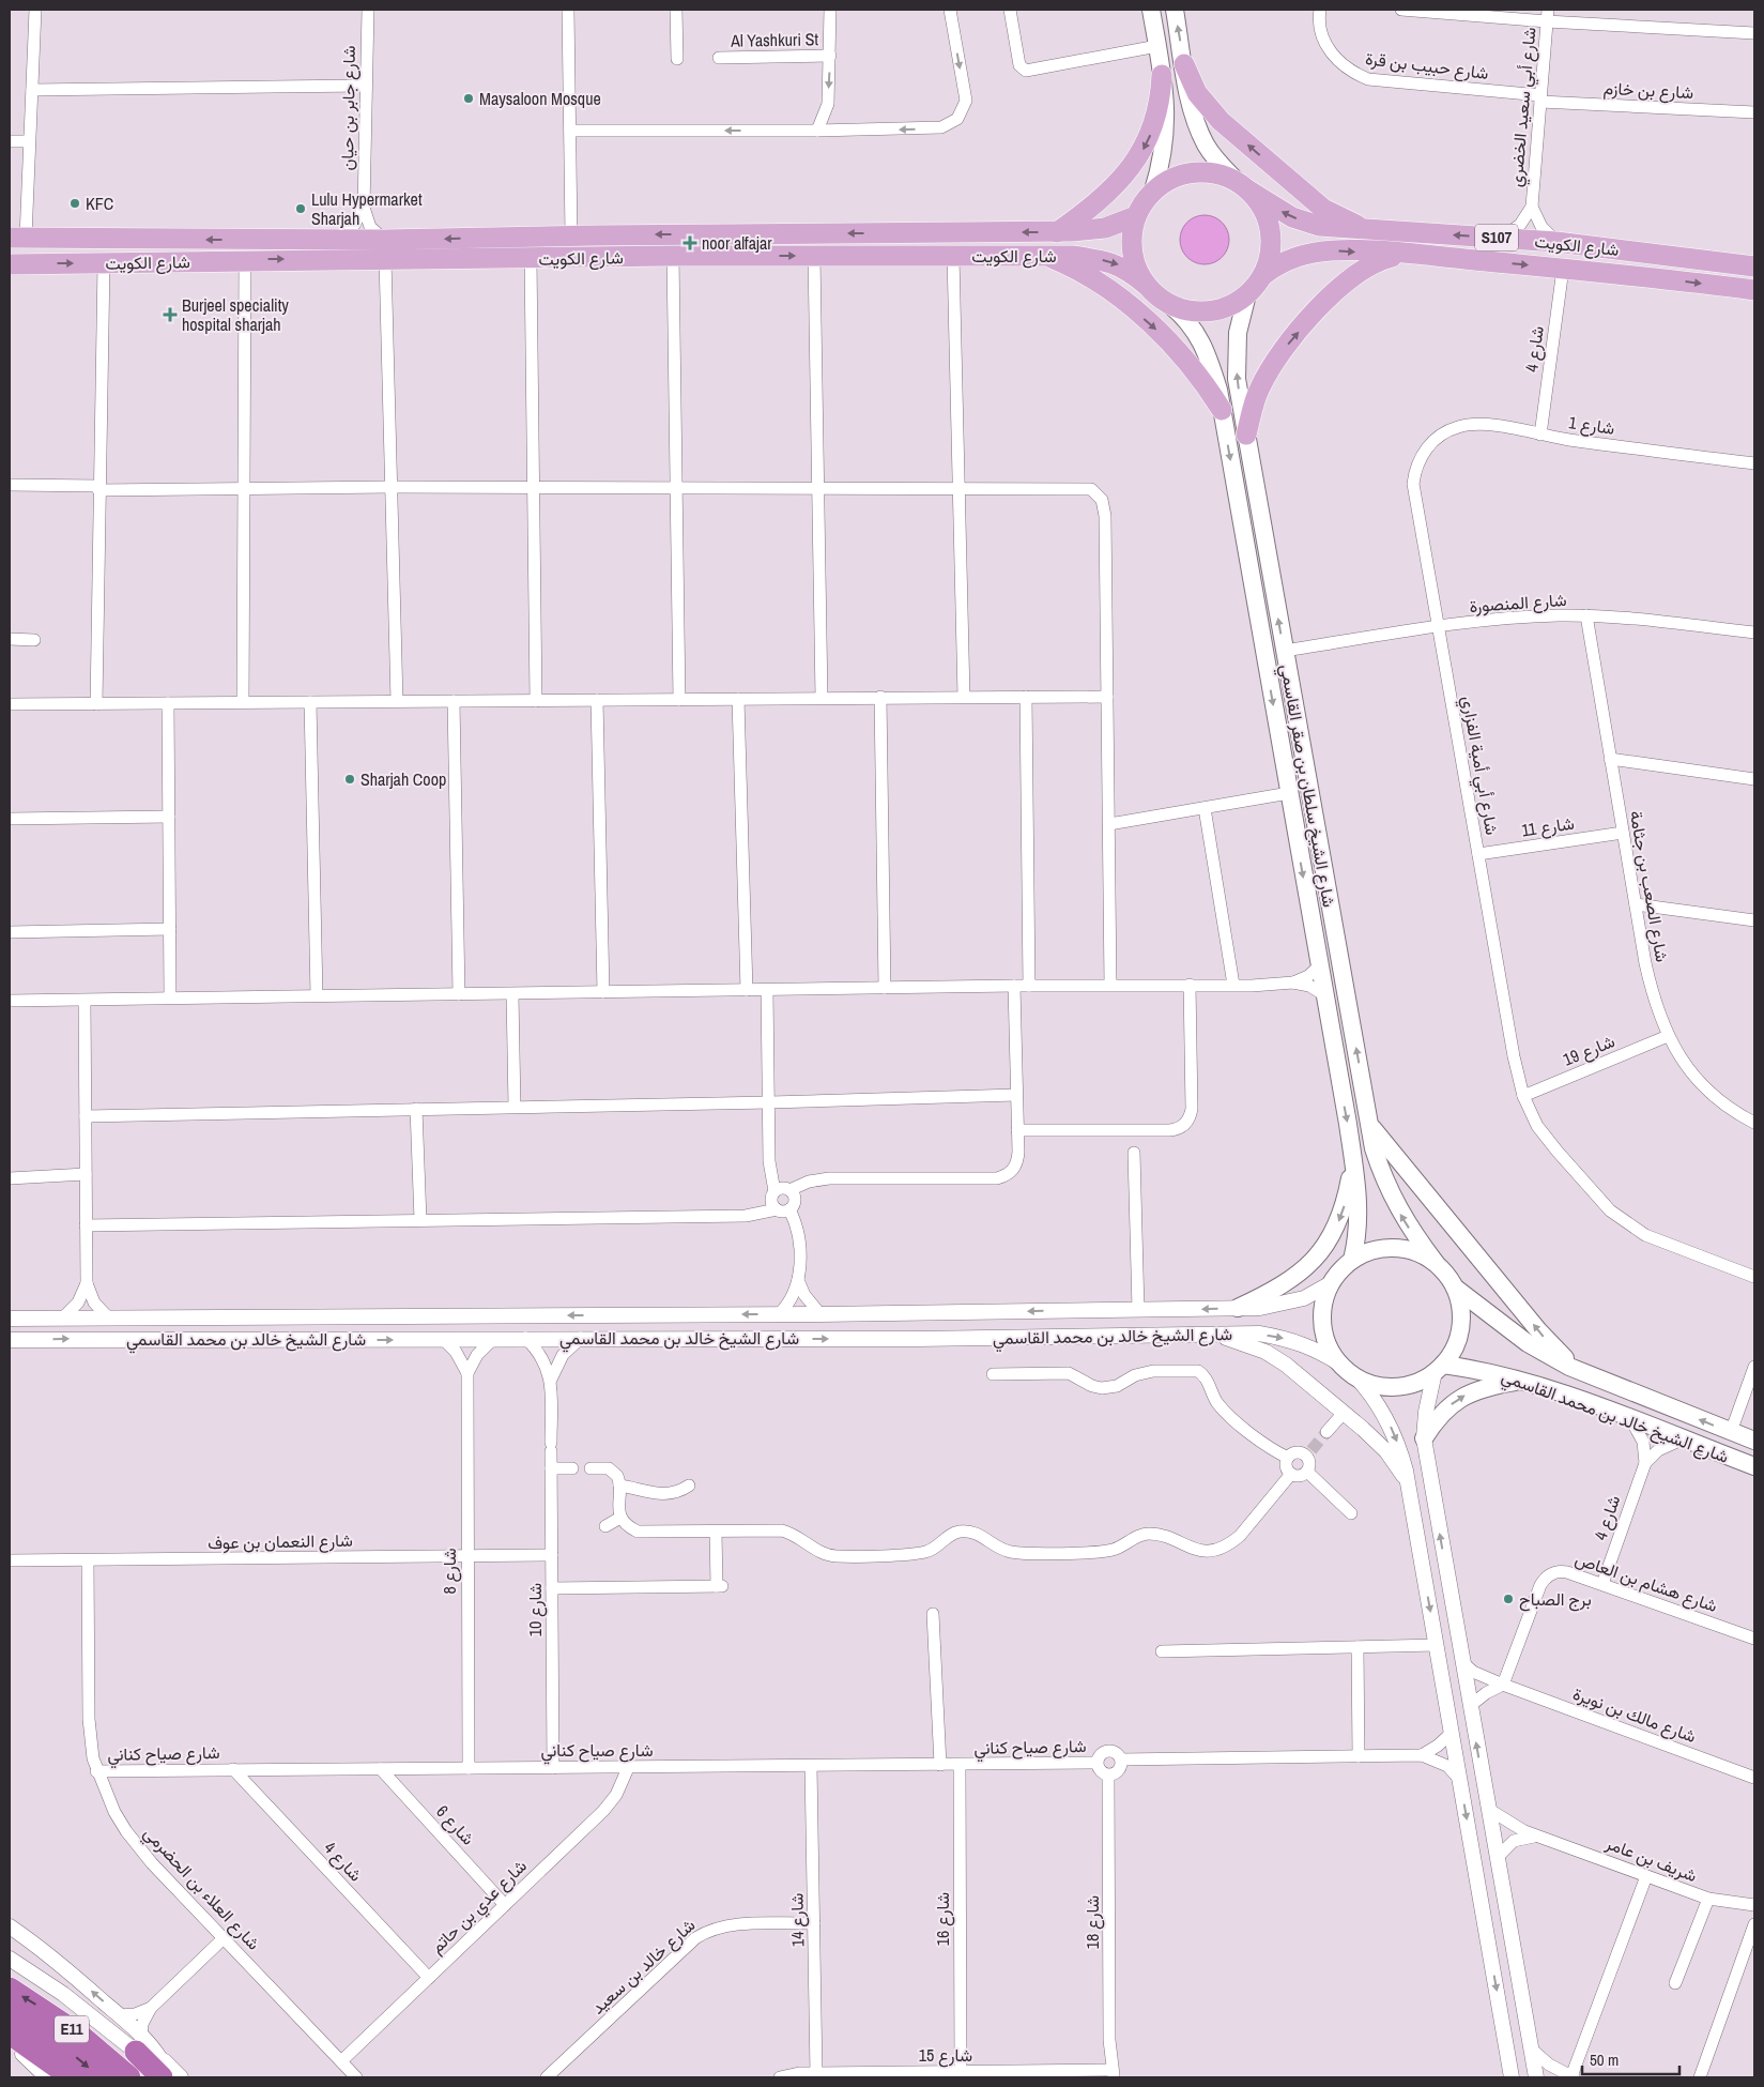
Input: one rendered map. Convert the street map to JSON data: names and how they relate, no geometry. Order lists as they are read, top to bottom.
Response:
{
  "streets": {
    "highway": ["E11"],
    "main road": [
      "S107",
      "شارع الكويت",
      "شارع الشيخ سلطان بن صقر القاسمي",
      "شارع الشيخ خالد بن محمد القاسمي"
    ],
    "street": [
      "Al Yashkuri St",
      "شارع حبيب بن قرة",
      "شارع بن خازم",
      "شارع أبي سعيد الخضري",
      "شارع جابر بن حيان",
      "شارع 4",
      "شارع 1",
      "شارع المنصورة",
      "شارع أبي أمية الفزاري",
      "شارع 11",
      "شارع الصعب بن جثامة",
      "شارع 19",
      "شارع النعمان بن عوف",
      "شارع 8",
      "شارع هشام بن العاص",
      "شارع 10",
      "شارع مالك بن نويرة",
      "شارع صياح كناني",
      "شارع 6",
      "شريف بن عامر",
      "شارع العلاء بن الحضرمي",
      "شارع عدي بن حاتم",
      "شارع 16",
      "شارع 14",
      "شارع 18",
      "شارع خالد بن سعيد",
      "شارع 15"
    ]
  },
  "crossings": [
    ["شارع حبيب بن قرة", "شارع بن خازم"],
    ["شارع حبيب بن قرة", "شارع أبي سعيد الخضري"],
    ["شارع بن خازم", "شارع أبي سعيد الخضري"],
    ["شارع أبي سعيد الخضري", "شارع الكويت"],
    ["شارع جابر بن حيان", "شارع الكويت"],
    ["شارع الكويت", "شارع 4"],
    ["شارع الكويت", "شارع الشيخ سلطان بن صقر القاسمي"],
    ["شارع 4", "شارع 1"],
    ["شارع 4", "شارع الشيخ خالد بن محمد القاسمي"],
    ["شارع 4", "شارع هشام بن العاص"],
    ["شارع 4", "شارع صياح كناني"],
    ["شارع 4", "شارع عدي بن حاتم"],
    ["شارع 1", "شارع أبي أمية الفزاري"],
    ["شارع المنصورة", "شارع أبي أمية الفزاري"],
    ["شارع المنصورة", "شارع الشيخ سلطان بن صقر القاسمي"],
    ["شارع المنصورة", "شارع الصعب بن جثامة"],
    ["شارع أبي أمية الفزاري", "شارع 11"],
    ["شارع أبي أمية الفزاري", "شارع 19"],
    ["شارع الشيخ سلطان بن صقر القاسمي", "شارع الشيخ خالد بن محمد القاسمي"],
    ["شارع 11", "شارع الصعب بن جثامة"],
    ["شارع الصعب بن جثامة", "شارع 19"],
    ["شارع الشيخ خالد بن محمد القاسمي", "شارع 10"],
    ["شارع النعمان بن عوف", "شارع 8"],
    ["شارع النعمان بن عوف", "شارع 10"],
    ["شارع النعمان بن عوف", "شارع العلاء بن الحضرمي"],
    ["شارع 8", "شارع صياح كناني"],
    ["شارع هشام بن العاص", "شارع مالك بن نويرة"],
    ["شارع 10", "شارع صياح كناني"],
    ["شارع صياح كناني", "شارع 6"],
    ["شارع صياح كناني", "شارع العلاء بن الحضرمي"],
    ["شارع صياح كناني", "شارع عدي بن حاتم"],
    ["شارع صياح كناني", "شارع 16"],
    ["شارع صياح كناني", "شارع 14"],
    ["شارع صياح كناني", "شارع 18"],
    ["شارع 6", "شارع عدي بن حاتم"],
    ["شارع العلاء بن الحضرمي", "شارع عدي بن حاتم"],
    ["شارع 16", "شارع 15"],
    ["شارع 14", "شارع خالد بن سعيد"],
    ["شارع 14", "شارع 15"],
    ["شارع 18", "شارع 15"]
  ],
  "places": {
    "other": [
      "Maysaloon Mosque",
      "KFC",
      "Lulu Hypermarket Sharjah",
      "Sharjah Coop",
      "برج الصباح"
    ],
    "health": ["noor alfajar", "Burjeel speciality hospital sharjah"]
  },
  "scale_bar": "50 m"
}
